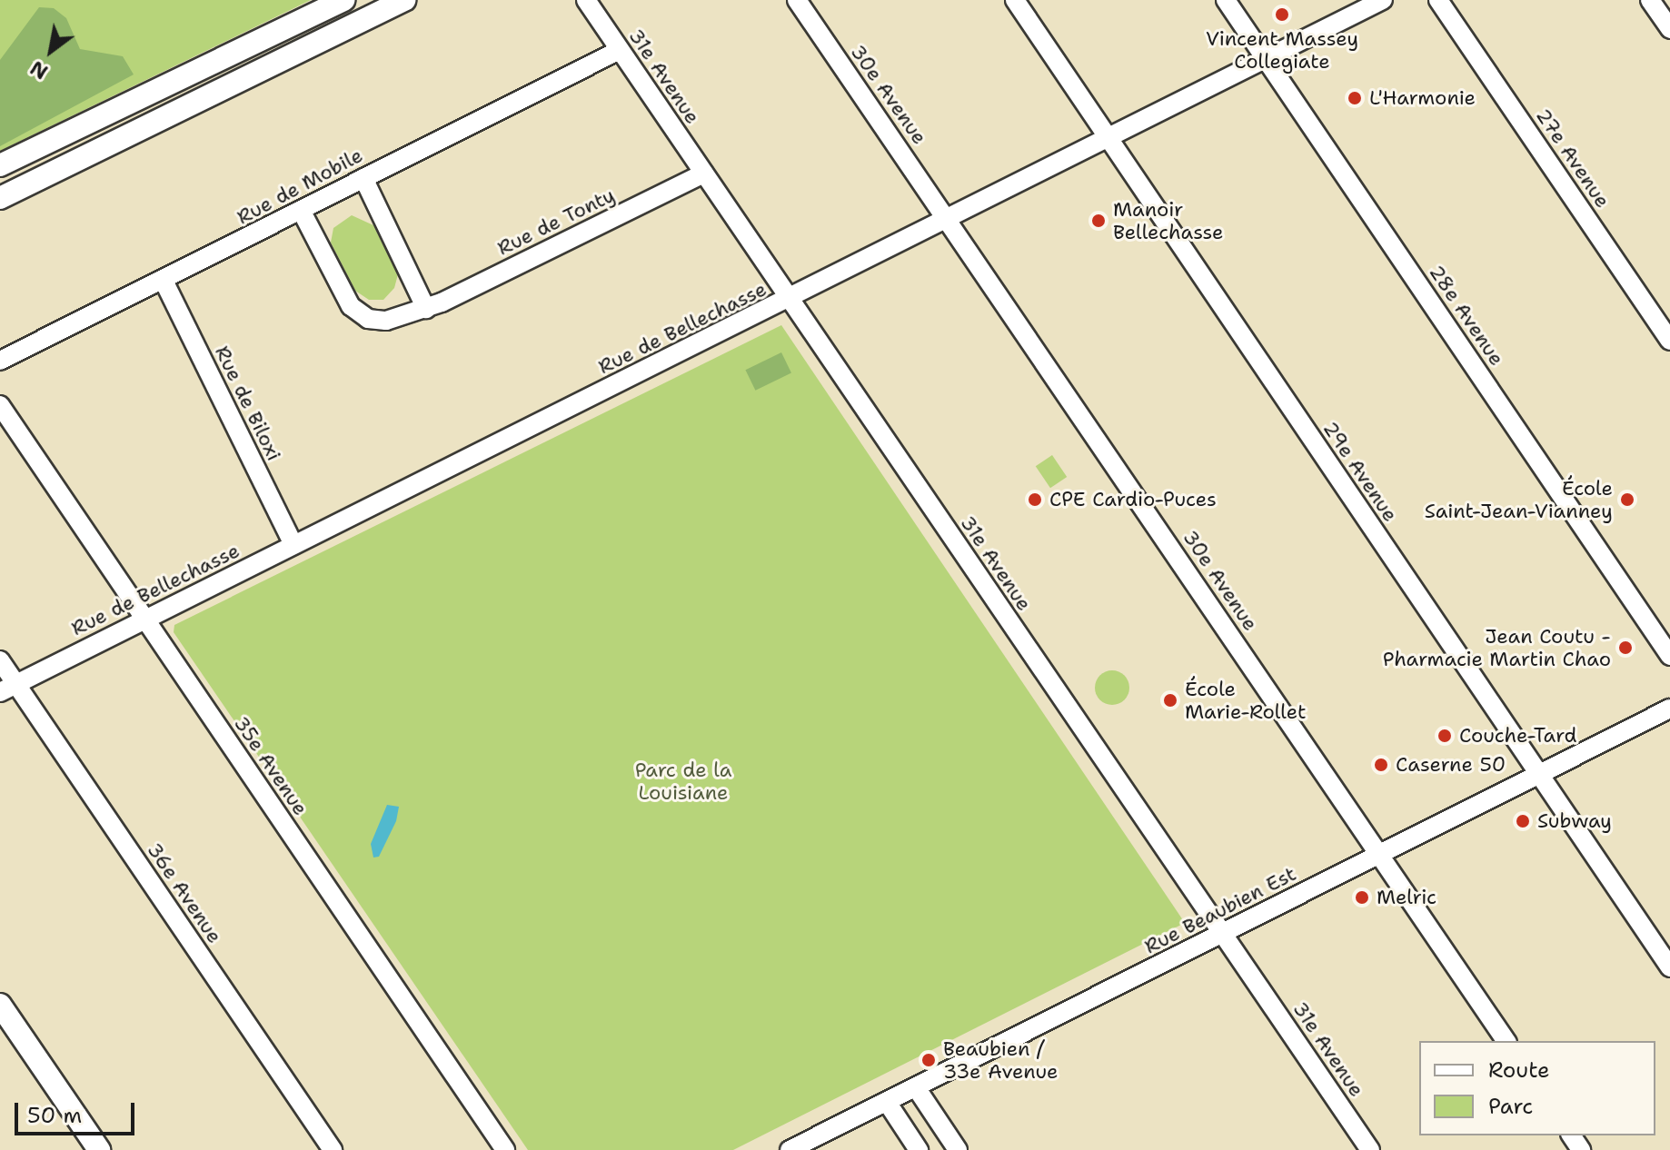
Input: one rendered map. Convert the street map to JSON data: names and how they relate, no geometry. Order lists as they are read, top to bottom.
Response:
{
  "streets": {
    "street": [
      "31e Avenue",
      "30e Avenue",
      "27e Avenue",
      "Rue de Mobile",
      "Rue de Tonty",
      "28e Avenue",
      "Rue de Bellechasse",
      "Rue de Biloxi",
      "29e Avenue",
      "35e Avenue",
      "36e Avenue",
      "Rue Beaubien Est"
    ]
  },
  "crossings": [
    ["31e Avenue", "Rue de Mobile"],
    ["31e Avenue", "Rue de Tonty"],
    ["31e Avenue", "Rue de Bellechasse"],
    ["31e Avenue", "Rue Beaubien Est"],
    ["30e Avenue", "Rue de Bellechasse"],
    ["30e Avenue", "Rue Beaubien Est"],
    ["Rue de Mobile", "Rue de Tonty"],
    ["Rue de Mobile", "Rue de Biloxi"],
    ["28e Avenue", "Rue de Bellechasse"],
    ["Rue de Bellechasse", "Rue de Biloxi"],
    ["Rue de Bellechasse", "29e Avenue"],
    ["Rue de Bellechasse", "35e Avenue"],
    ["Rue de Bellechasse", "36e Avenue"],
    ["29e Avenue", "Rue Beaubien Est"]
  ],
  "parks": ["Parc de la Louisiane"],
  "places": [
    "Vincent Massey Collegiate",
    "L'Harmonie",
    "Manoir Bellechasse",
    "CPE Cardio-Puces",
    "École Saint-Jean-Vianney",
    "Jean Coutu - Pharmacie Martin Chao",
    "École Marie-Rollet",
    "Couche-Tard",
    "Caserne 50",
    "Subway",
    "Melric",
    "Beaubien / 33e Avenue"
  ],
  "legend": ["Route", "Parc"],
  "scale_bar": "50 m",
  "north": "bottom left"
}
